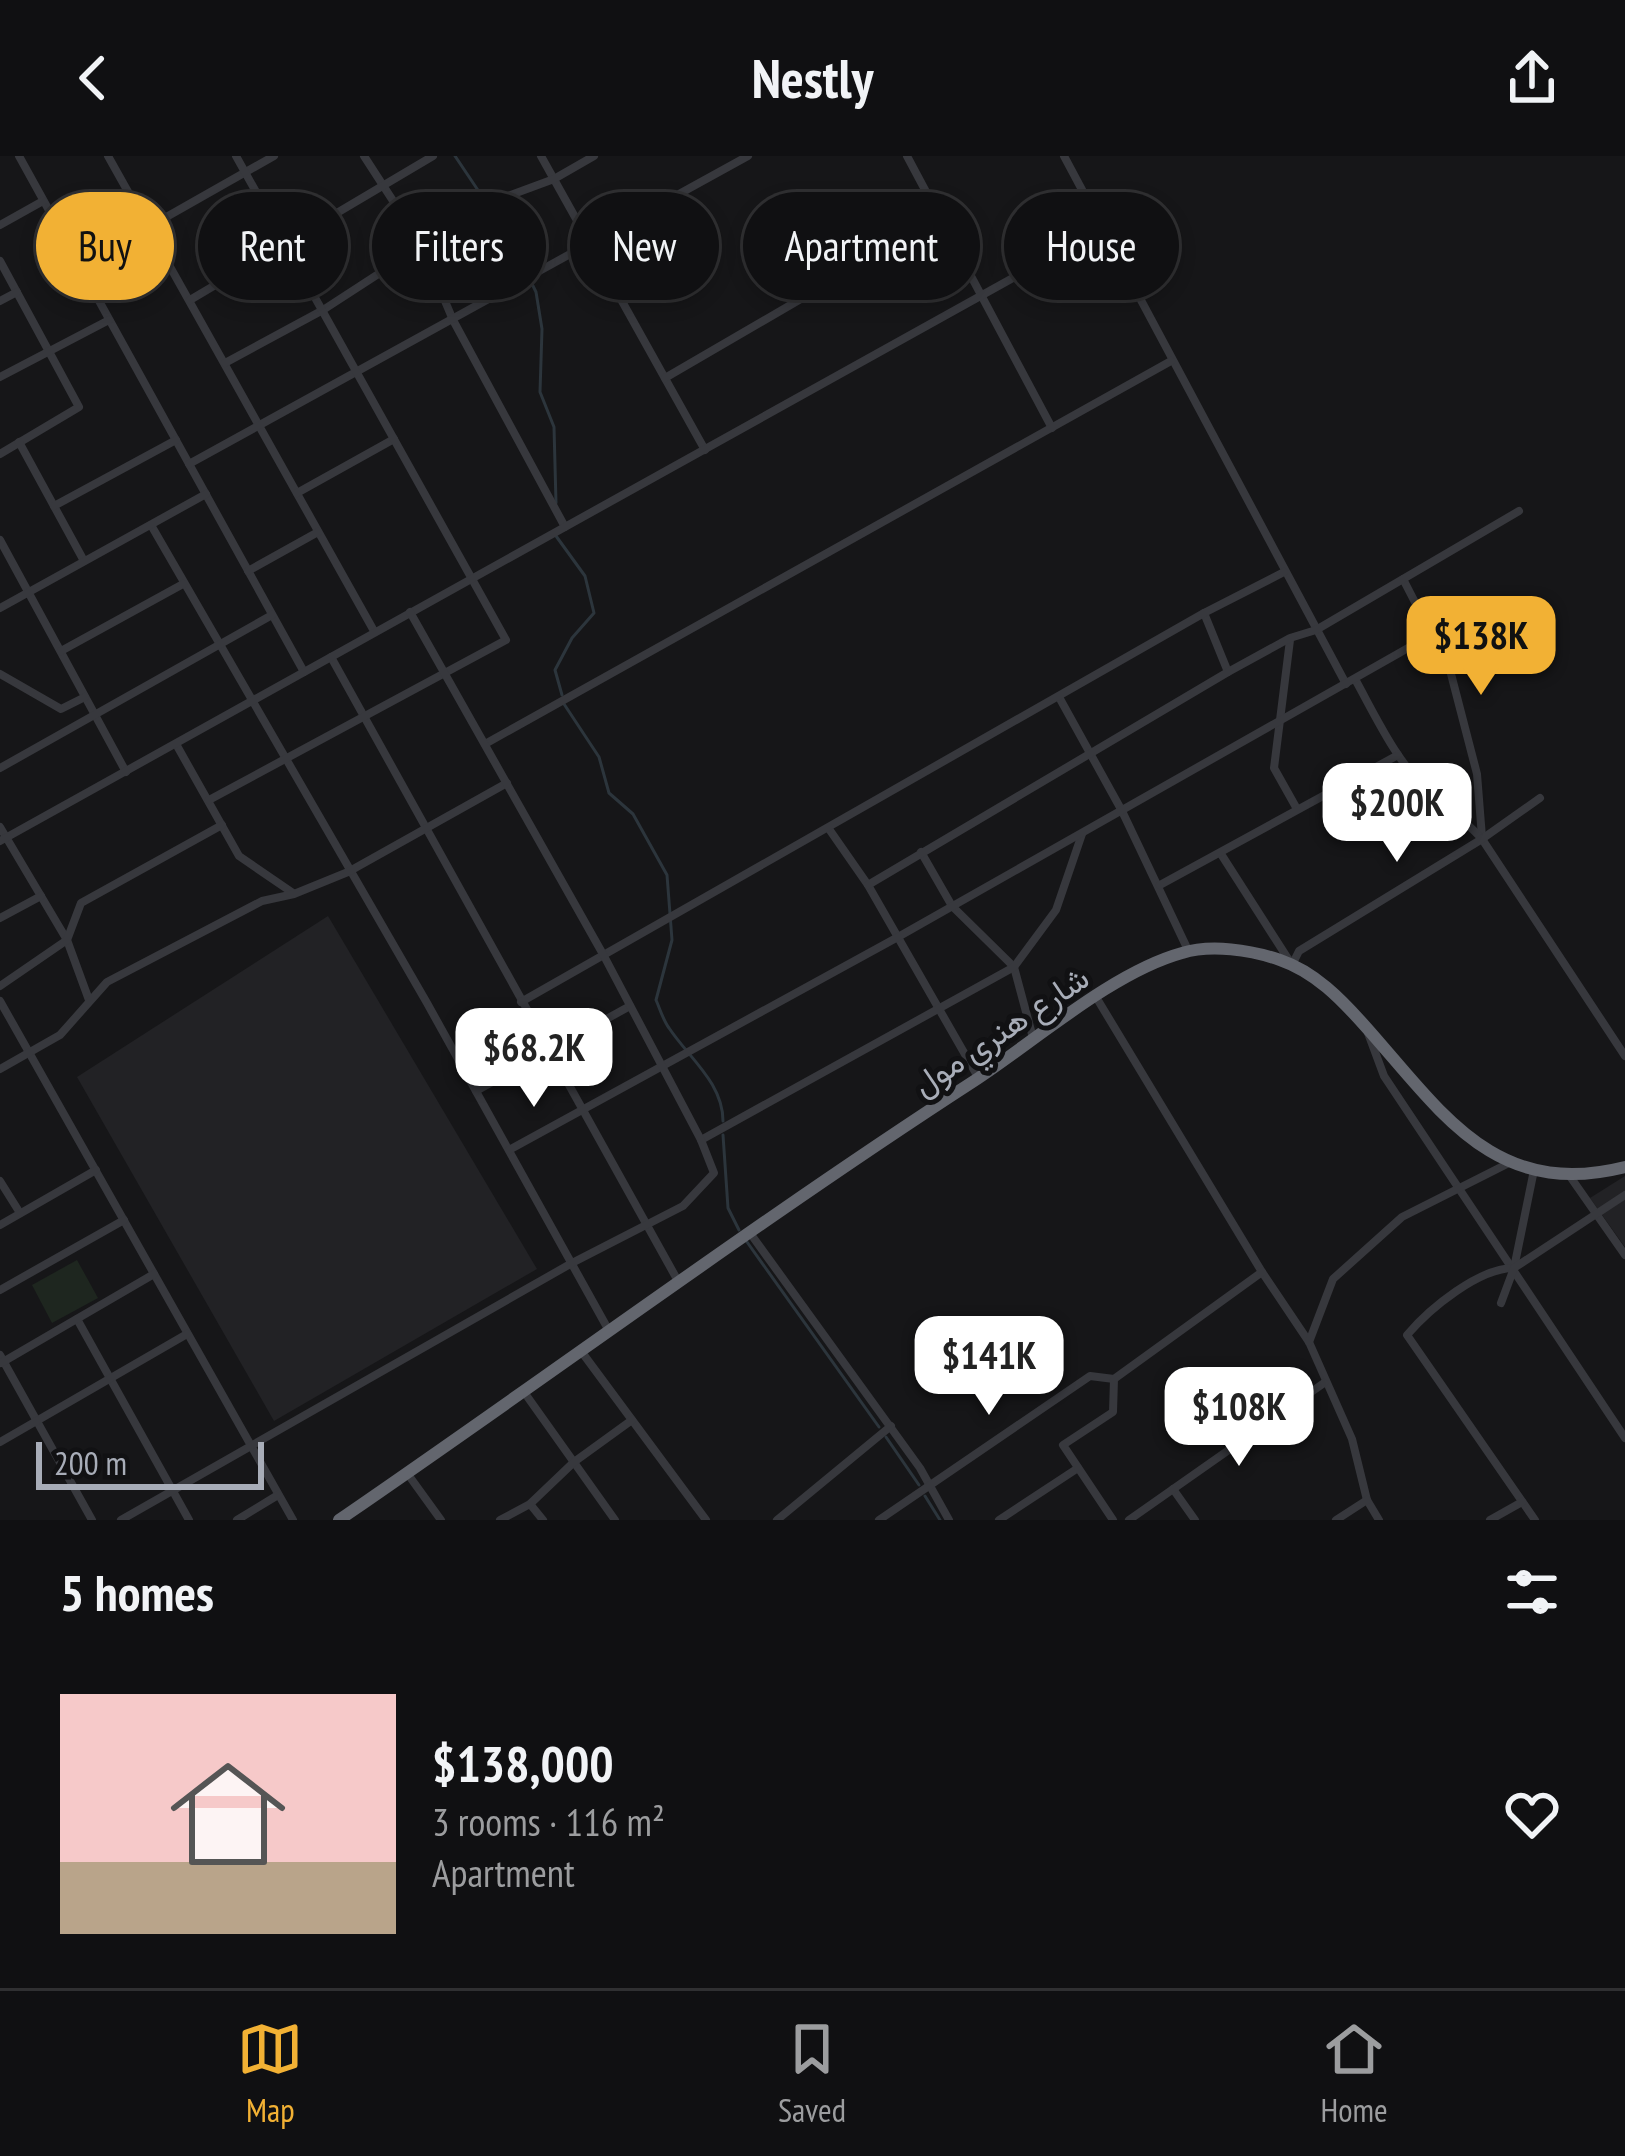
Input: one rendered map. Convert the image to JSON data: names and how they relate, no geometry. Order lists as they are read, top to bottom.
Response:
{
  "streets": {
    "highway": ["شارع هنري مول"]
  },
  "scale_bar": "200 m",
  "page": {
    "header": "Nestly",
    "chip": [
      "Buy",
      "Rent",
      "Filters",
      "New",
      "Apartment",
      "House"
    ],
    "price": [
      "$138K",
      "$200K",
      "$68.2K",
      "$141K",
      "$108K"
    ],
    "scale": "200 m",
    "heading": "5 homes",
    "list": [
      {
        "name": "$138,000",
        "note": "3 rooms · 116 m² · Apartment"
      }
    ],
    "tabs": ["Map", "Saved", "Home"]
  }
}
